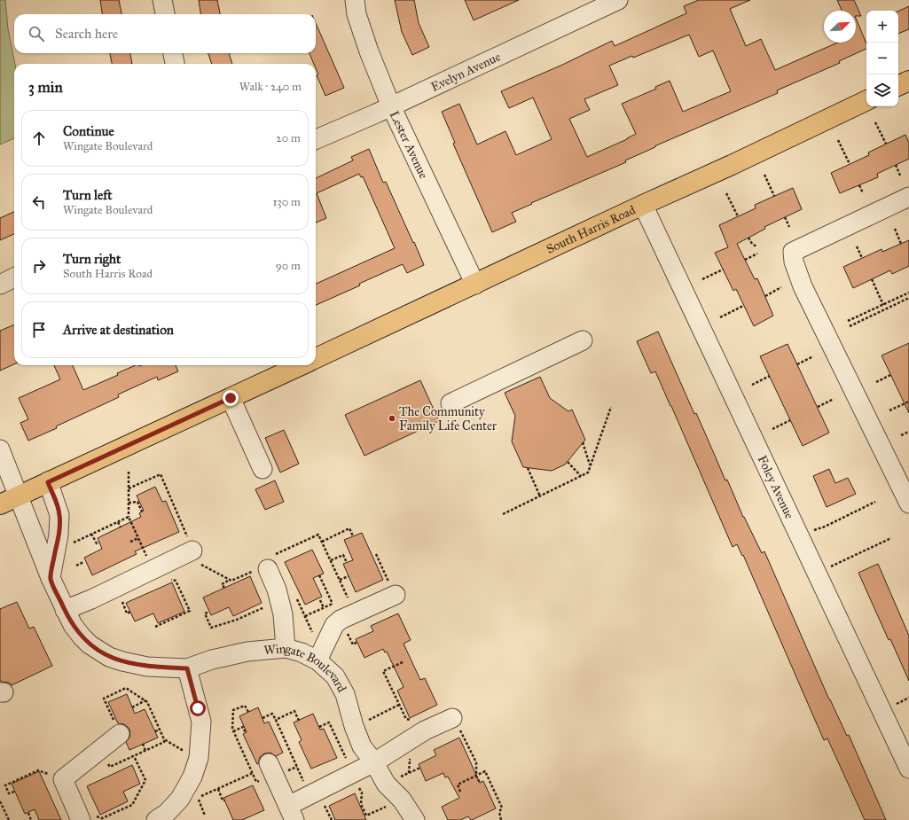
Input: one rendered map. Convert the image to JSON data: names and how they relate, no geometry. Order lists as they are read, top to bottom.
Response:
{
  "streets": {
    "main road": ["South Harris Road"],
    "street": [
      "Evelyn Avenue",
      "Lester Avenue",
      "Foley Avenue",
      "Wingate Boulevard"
    ]
  },
  "crossings": [
    ["Evelyn Avenue", "Lester Avenue"],
    ["Lester Avenue", "South Harris Road"],
    ["South Harris Road", "Foley Avenue"]
  ],
  "places": ["The Community Family Life Center"],
  "north": "top right",
  "page": {
    "map_buttons": ["+", "−"],
    "search": "Search here",
    "heading": ["3 min", "Walk · 240 m"],
    "list": [
      ["Continue", "Wingate Boulevard", "20 m"],
      ["Turn left", "Wingate Boulevard", "130 m"],
      ["Turn right", "South Harris Road", "90 m"],
      "Arrive at destination"
    ]
  }
}
